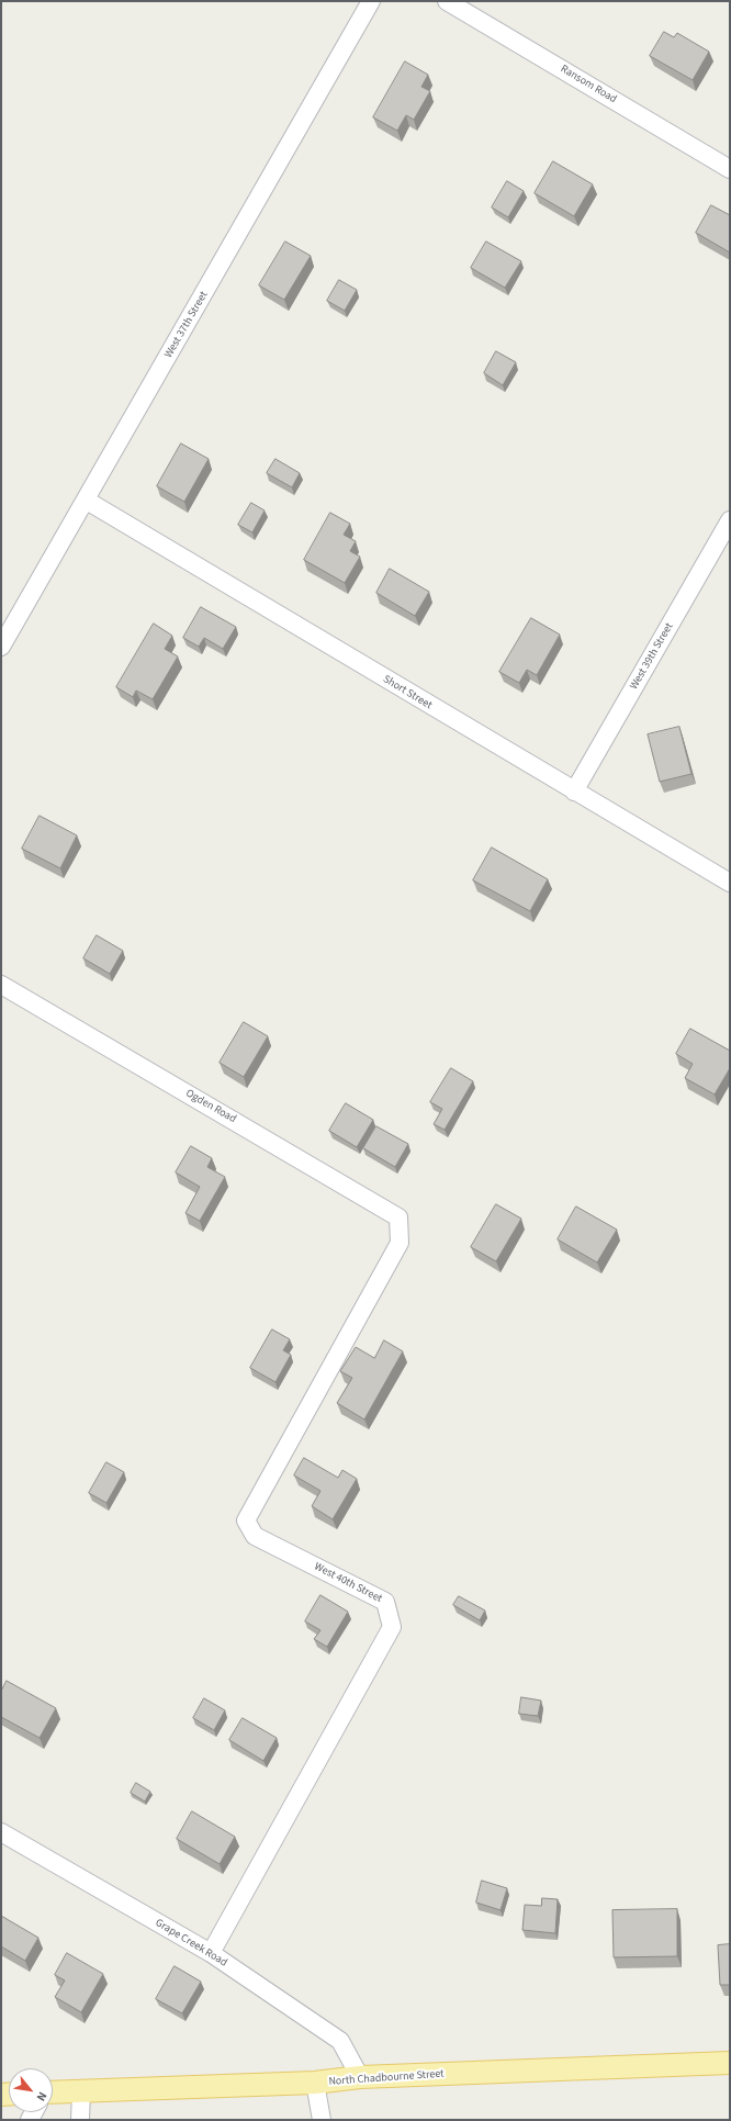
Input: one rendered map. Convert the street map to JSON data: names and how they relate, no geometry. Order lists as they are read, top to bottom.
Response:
{
  "streets": {
    "main road": ["North Chadbourne Street"],
    "street": [
      "Ransom Road",
      "West 37th Street",
      "West 39th Street",
      "Short Street",
      "Ogden Road",
      "West 40th Street",
      "Grape Creek Road"
    ]
  },
  "crossings": [
    ["West 37th Street", "Short Street"],
    ["West 39th Street", "Short Street"],
    ["Ogden Road", "West 40th Street"],
    ["West 40th Street", "Grape Creek Road"],
    ["Grape Creek Road", "North Chadbourne Street"]
  ],
  "north": "bottom right"
}
